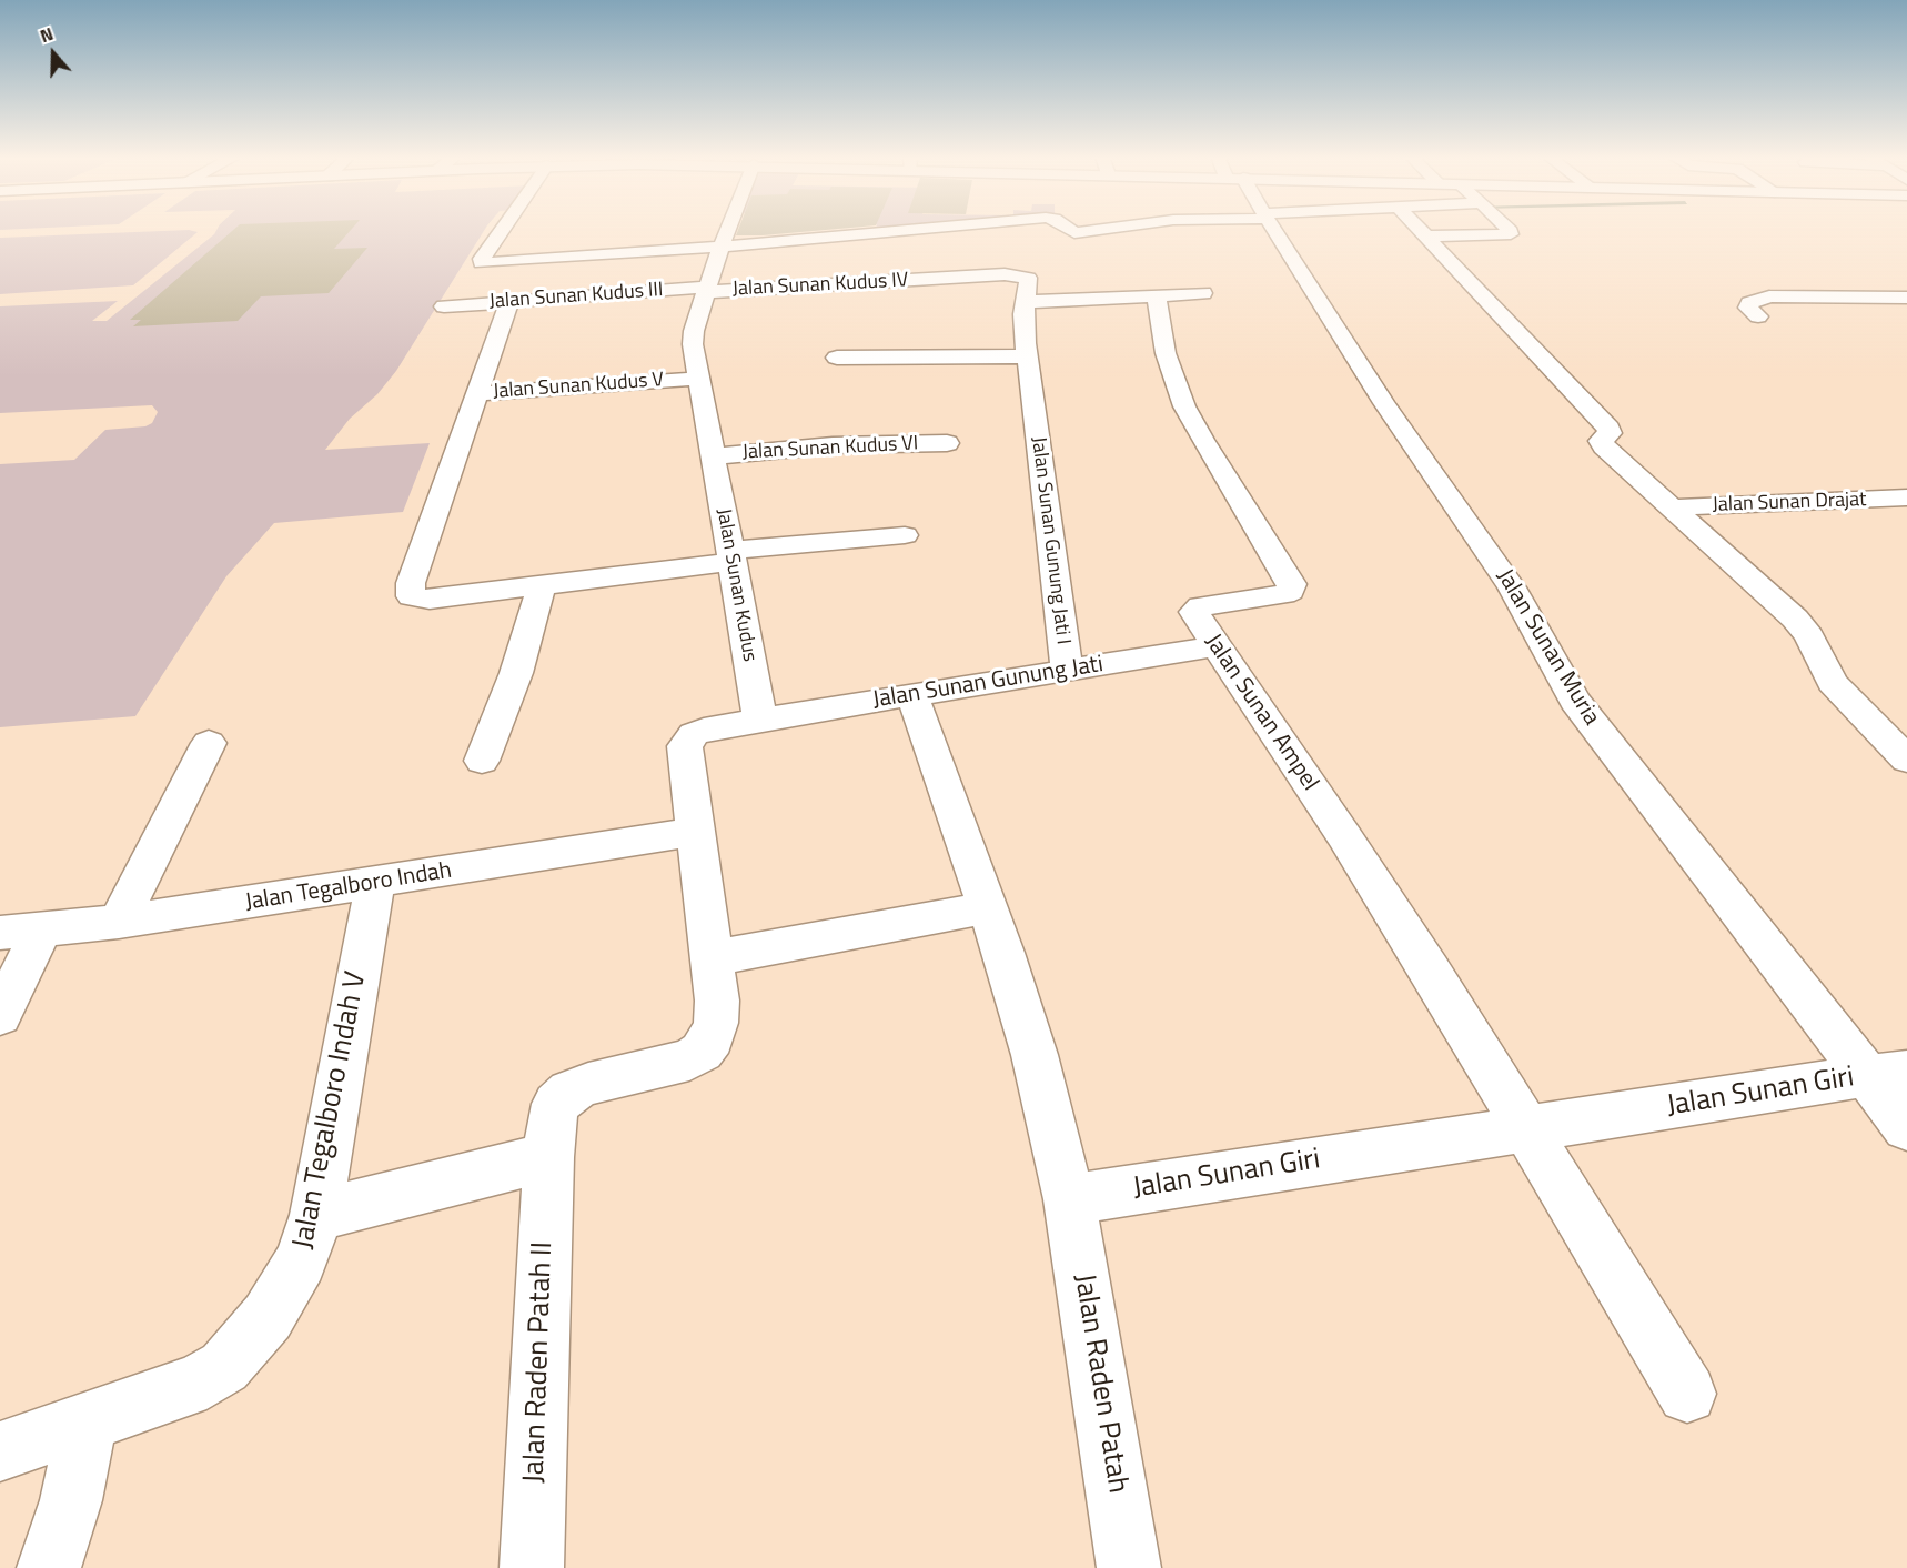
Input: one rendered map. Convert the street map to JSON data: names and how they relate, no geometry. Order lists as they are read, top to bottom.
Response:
{
  "streets": {
    "street": [
      "Jalan Sunan Kudus IV",
      "Jalan Sunan Kudus III",
      "Jalan Sunan Kudus V",
      "Jalan Sunan Kudus VI",
      "Jalan Sunan Drajat",
      "Jalan Sunan Gunung Jati I",
      "Jalan Sunan Kudus",
      "Jalan Sunan Muria",
      "Jalan Sunan Gunung Jati",
      "Jalan Sunan Ampel",
      "Jalan Tegalboro Indah",
      "Jalan Sunan Giri",
      "Jalan Tegalboro Indah V",
      "Jalan Raden Patah II",
      "Jalan Raden Patah"
    ]
  },
  "crossings": [
    ["Jalan Sunan Kudus IV", "Jalan Sunan Kudus III"],
    ["Jalan Sunan Kudus IV", "Jalan Sunan Gunung Jati I"],
    ["Jalan Sunan Kudus IV", "Jalan Sunan Kudus"],
    ["Jalan Sunan Kudus III", "Jalan Sunan Kudus V"],
    ["Jalan Sunan Kudus III", "Jalan Sunan Kudus"],
    ["Jalan Sunan Kudus V", "Jalan Sunan Kudus"],
    ["Jalan Sunan Kudus VI", "Jalan Sunan Kudus"],
    ["Jalan Sunan Gunung Jati I", "Jalan Sunan Gunung Jati"],
    ["Jalan Sunan Kudus", "Jalan Sunan Gunung Jati"],
    ["Jalan Sunan Muria", "Jalan Sunan Giri"],
    ["Jalan Sunan Gunung Jati", "Jalan Sunan Ampel"],
    ["Jalan Sunan Ampel", "Jalan Sunan Giri"],
    ["Jalan Tegalboro Indah", "Jalan Tegalboro Indah V"],
    ["Jalan Sunan Giri", "Jalan Raden Patah"]
  ],
  "north": "top"
}
